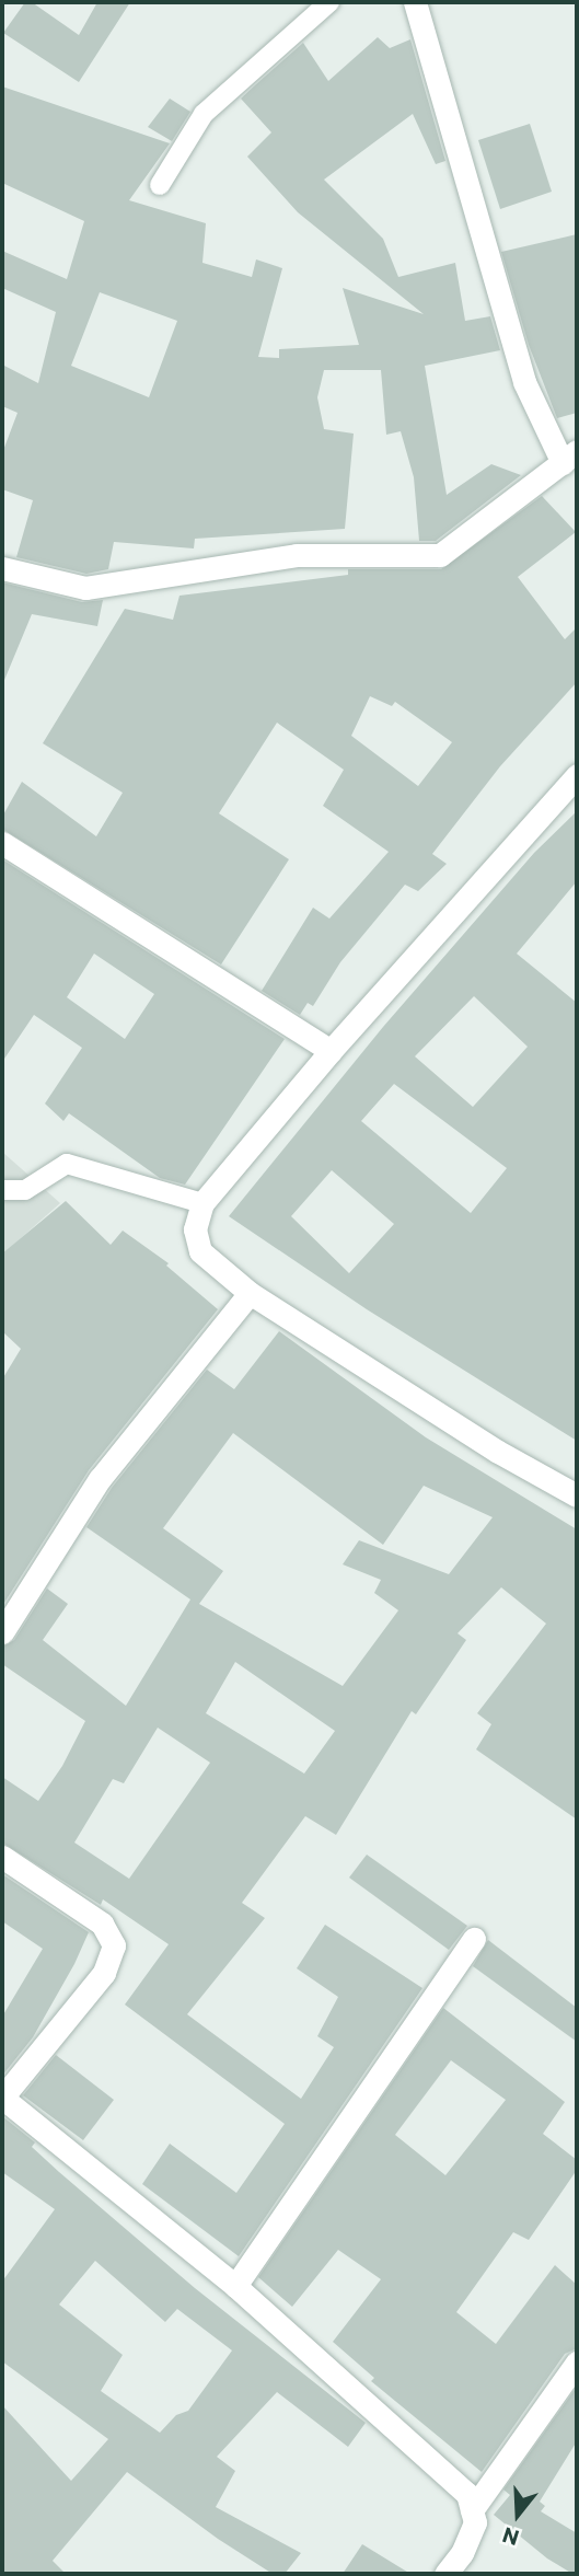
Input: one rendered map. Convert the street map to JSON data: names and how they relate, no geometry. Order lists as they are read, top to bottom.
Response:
{
  "north": "bottom"
}
